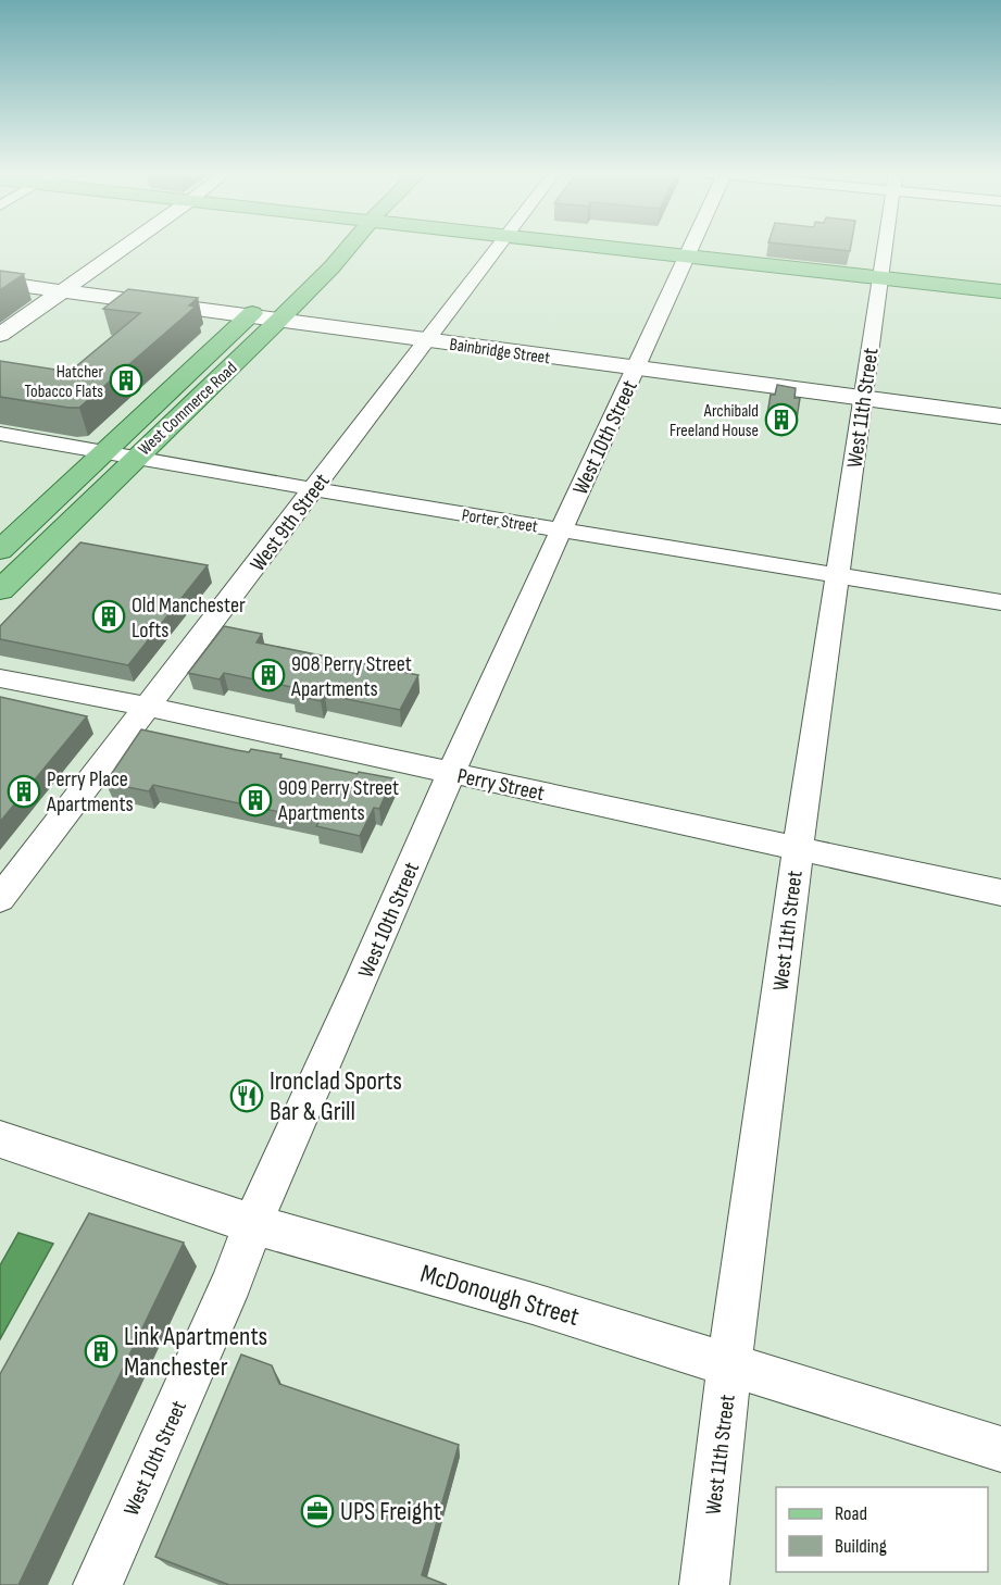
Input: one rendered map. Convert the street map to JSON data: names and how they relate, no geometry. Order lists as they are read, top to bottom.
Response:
{
  "streets": {
    "main road": ["West Commerce Road"],
    "street": [
      "Bainbridge Street",
      "West 11th Street",
      "West 10th Street",
      "Porter Street",
      "West 9th Street",
      "Perry Street",
      "McDonough Street"
    ]
  },
  "crossings": [
    ["Bainbridge Street", "West Commerce Road"],
    ["Bainbridge Street", "West 11th Street"],
    ["Bainbridge Street", "West 10th Street"],
    ["Bainbridge Street", "West 9th Street"],
    ["West Commerce Road", "Porter Street"],
    ["West 11th Street", "Porter Street"],
    ["West 11th Street", "Perry Street"],
    ["West 11th Street", "McDonough Street"],
    ["West 10th Street", "Porter Street"],
    ["West 10th Street", "Perry Street"],
    ["West 10th Street", "McDonough Street"],
    ["Porter Street", "West 9th Street"],
    ["West 9th Street", "Perry Street"]
  ],
  "places": {
    "building": [
      "Hatcher Tobacco Flats",
      "Archibald Freeland House",
      "Old Manchester Lofts",
      "908 Perry Street Apartments",
      "Perry Place Apartments",
      "909 Perry Street Apartments",
      "Link Apartments Manchester"
    ],
    "restaurant": ["Ironclad Sports Bar & Grill"],
    "office": ["UPS Freight"]
  },
  "legend": ["Road", "Building"]
}
